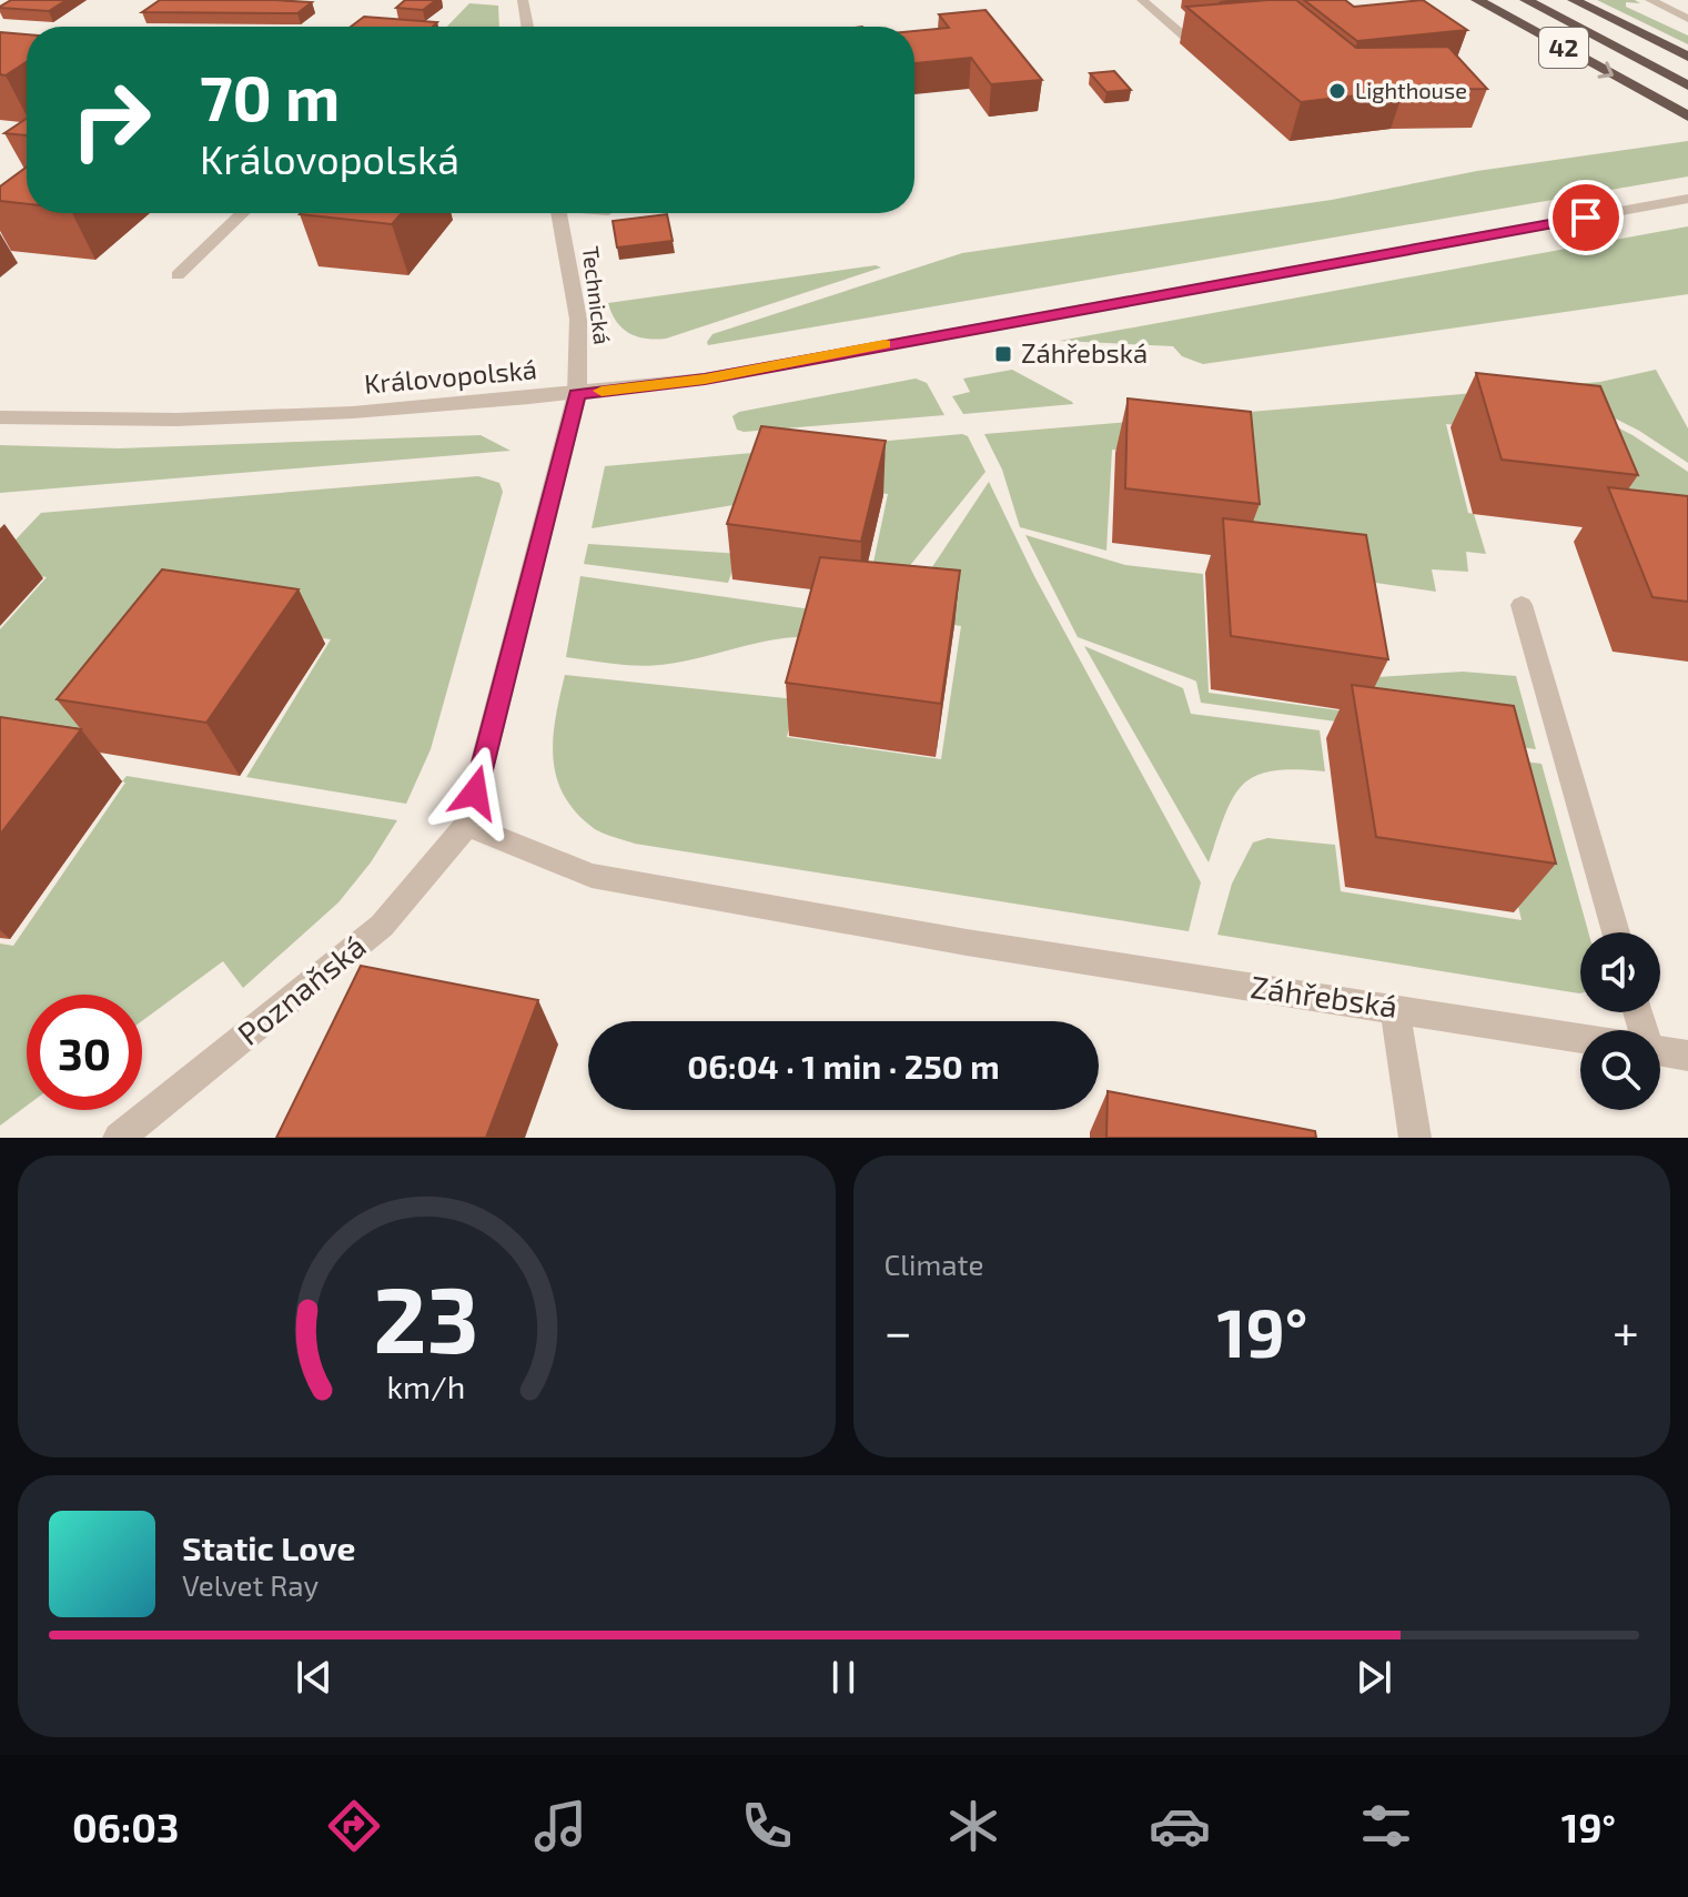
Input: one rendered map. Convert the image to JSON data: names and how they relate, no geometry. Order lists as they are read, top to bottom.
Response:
{
  "streets": {
    "highway": ["42"],
    "street": [
      "Technická",
      "Královopolská",
      "Poznaňská",
      "Záhřebská"
    ]
  },
  "crossings": [
    ["Technická", "Královopolská"],
    ["Poznaňská", "Záhřebská"]
  ],
  "places": {
    "other": ["Lighthouse"],
    "transit": ["Záhřebská"]
  },
  "page": {
    "turn": ["70 m", "Královopolská"],
    "limit": "30",
    "trip": "06:04 · 1 min · 250 m",
    "tile": "Climate",
    "heat": ["−", "19°", "+"],
    "song": ["Static Love", "Velvet Ray"],
    "tabs": ["06:03", "19°"],
    "gauge": ["23", "km/h"]
  }
}
